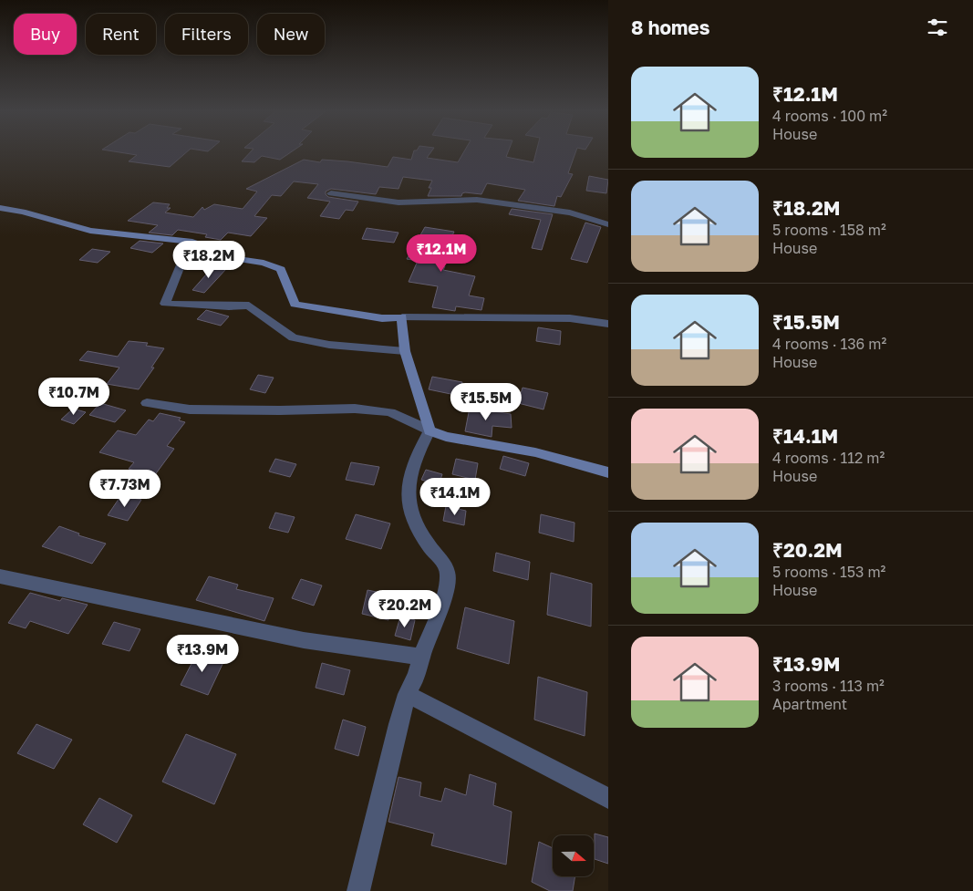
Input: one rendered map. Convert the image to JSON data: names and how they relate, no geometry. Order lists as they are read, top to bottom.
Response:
{
  "north": "right",
  "page": {
    "heading": "8 homes",
    "chip": [
      "Buy",
      "Rent",
      "Filters",
      "New"
    ],
    "list": [
      {
        "name": "₹12.1M",
        "note": "4 rooms · 100 m² · House"
      },
      {
        "name": "₹18.2M",
        "note": "5 rooms · 158 m² · House"
      },
      {
        "name": "₹15.5M",
        "note": "4 rooms · 136 m² · House"
      },
      {
        "name": "₹14.1M",
        "note": "4 rooms · 112 m² · House"
      },
      {
        "name": "₹20.2M",
        "note": "5 rooms · 153 m² · House"
      },
      {
        "name": "₹13.9M",
        "note": "3 rooms · 113 m² · Apartment"
      }
    ],
    "price": [
      "₹12.1M",
      "₹18.2M",
      "₹10.7M",
      "₹15.5M",
      "₹7.73M",
      "₹14.1M",
      "₹20.2M",
      "₹13.9M"
    ]
  }
}
